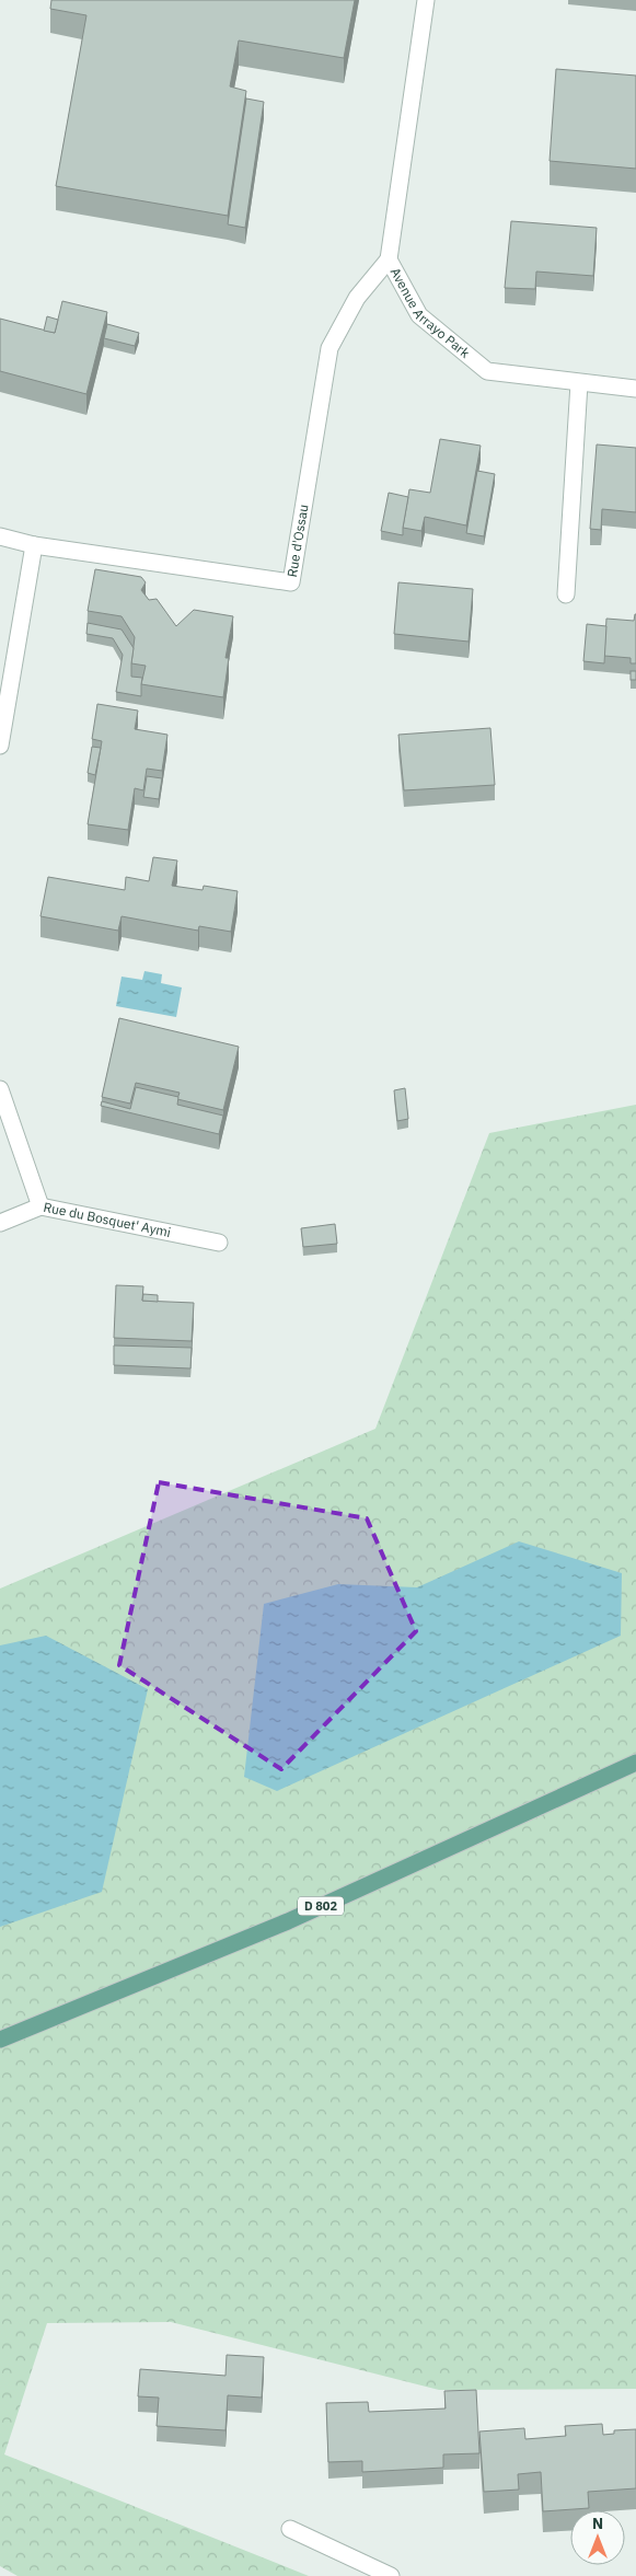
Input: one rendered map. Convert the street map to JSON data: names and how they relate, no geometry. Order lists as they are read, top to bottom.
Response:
{
  "streets": {
    "main road": ["D 802"],
    "street": ["Avenue Arrayo Park", "Rue d'Ossau", "Rue du Bosquet' Aymi"]
  },
  "crossings": [
    ["Avenue Arrayo Park", "Rue d'Ossau"]
  ],
  "north": "top"
}
